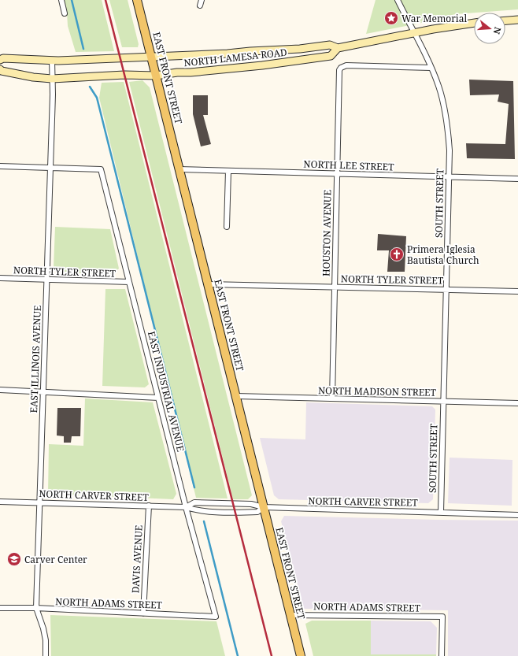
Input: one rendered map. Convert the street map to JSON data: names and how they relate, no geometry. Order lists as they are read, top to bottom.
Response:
{
  "streets": {
    "main road": ["NORTH LAMESA ROAD", "EAST FRONT STREET"],
    "street": [
      "NORTH LEE STREET",
      "SOUTH STREET",
      "HOUSTON AVENUE",
      "NORTH TYLER STREET",
      "EAST ILLINOIS AVENUE",
      "EAST INDUSTRIAL AVENUE",
      "NORTH MADISON STREET",
      "NORTH CARVER STREET",
      "DAVIS AVENUE",
      "NORTH ADAMS STREET"
    ]
  },
  "crossings": [
    ["NORTH LAMESA ROAD", "EAST FRONT STREET"],
    ["NORTH LAMESA ROAD", "SOUTH STREET"],
    ["NORTH LAMESA ROAD", "EAST ILLINOIS AVENUE"],
    ["EAST FRONT STREET", "NORTH LEE STREET"],
    ["EAST FRONT STREET", "NORTH TYLER STREET"],
    ["EAST FRONT STREET", "NORTH MADISON STREET"],
    ["EAST FRONT STREET", "NORTH CARVER STREET"],
    ["EAST FRONT STREET", "NORTH ADAMS STREET"],
    ["NORTH LEE STREET", "SOUTH STREET"],
    ["NORTH LEE STREET", "HOUSTON AVENUE"],
    ["SOUTH STREET", "HOUSTON AVENUE"],
    ["SOUTH STREET", "NORTH TYLER STREET"],
    ["SOUTH STREET", "NORTH MADISON STREET"],
    ["SOUTH STREET", "NORTH CARVER STREET"],
    ["HOUSTON AVENUE", "NORTH TYLER STREET"],
    ["HOUSTON AVENUE", "NORTH MADISON STREET"],
    ["NORTH TYLER STREET", "EAST ILLINOIS AVENUE"],
    ["NORTH TYLER STREET", "EAST INDUSTRIAL AVENUE"],
    ["EAST ILLINOIS AVENUE", "EAST INDUSTRIAL AVENUE"],
    ["EAST ILLINOIS AVENUE", "NORTH CARVER STREET"],
    ["EAST ILLINOIS AVENUE", "NORTH ADAMS STREET"],
    ["EAST INDUSTRIAL AVENUE", "NORTH CARVER STREET"],
    ["EAST INDUSTRIAL AVENUE", "NORTH ADAMS STREET"],
    ["NORTH CARVER STREET", "DAVIS AVENUE"],
    ["DAVIS AVENUE", "NORTH ADAMS STREET"]
  ],
  "places": {
    "place": ["War Memorial"],
    "church": ["Primera Iglesia Bautista Church"],
    "school or university": ["Carver Center"]
  },
  "north": "right"
}
